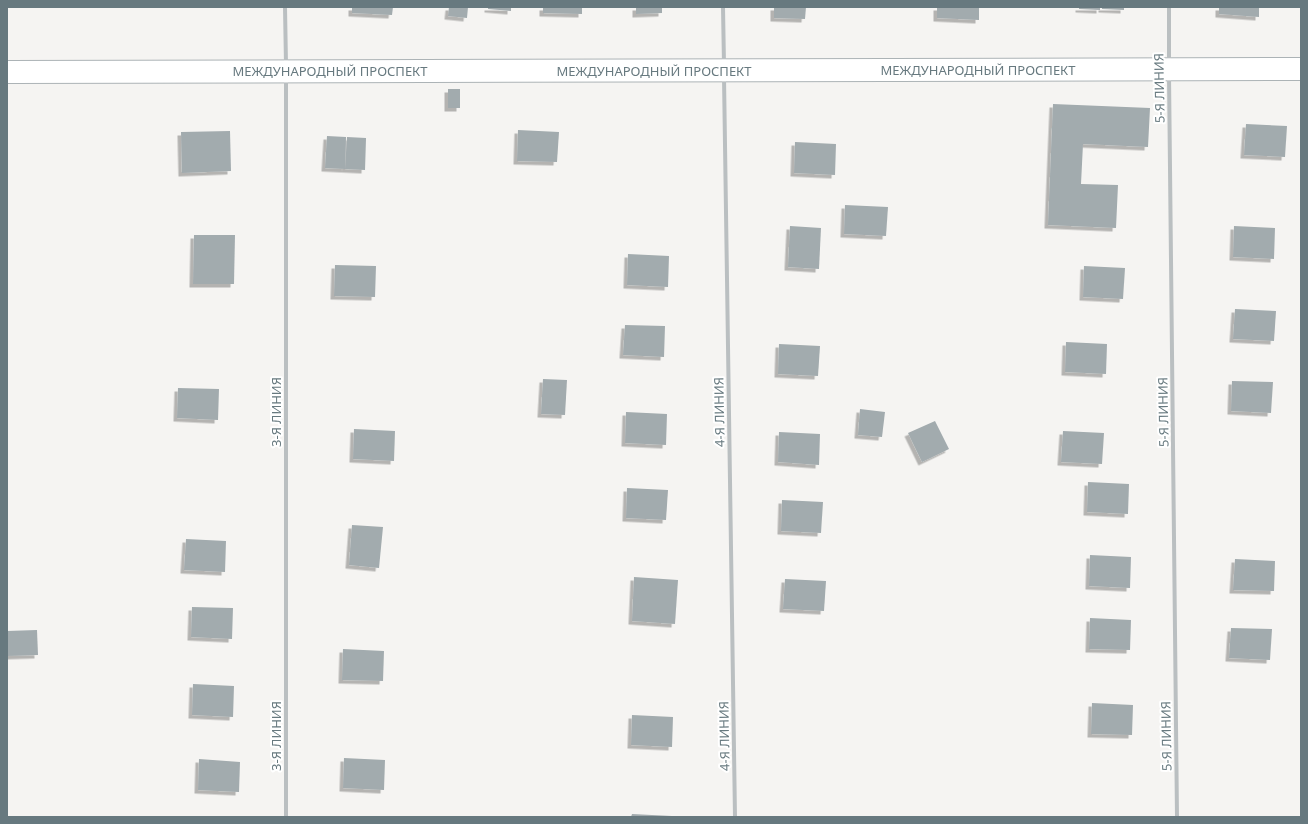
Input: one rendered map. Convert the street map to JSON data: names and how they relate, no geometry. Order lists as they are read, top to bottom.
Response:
{
  "streets": {
    "street": [
      "МЕЖДУНАРОДНЫЙ ПРОСПЕКТ",
      "5-Я ЛИНИЯ",
      "3-Я ЛИНИЯ",
      "4-Я ЛИНИЯ"
    ]
  },
  "crossings": [
    ["МЕЖДУНАРОДНЫЙ ПРОСПЕКТ", "5-Я ЛИНИЯ"],
    ["МЕЖДУНАРОДНЫЙ ПРОСПЕКТ", "3-Я ЛИНИЯ"],
    ["МЕЖДУНАРОДНЫЙ ПРОСПЕКТ", "4-Я ЛИНИЯ"]
  ]
}
